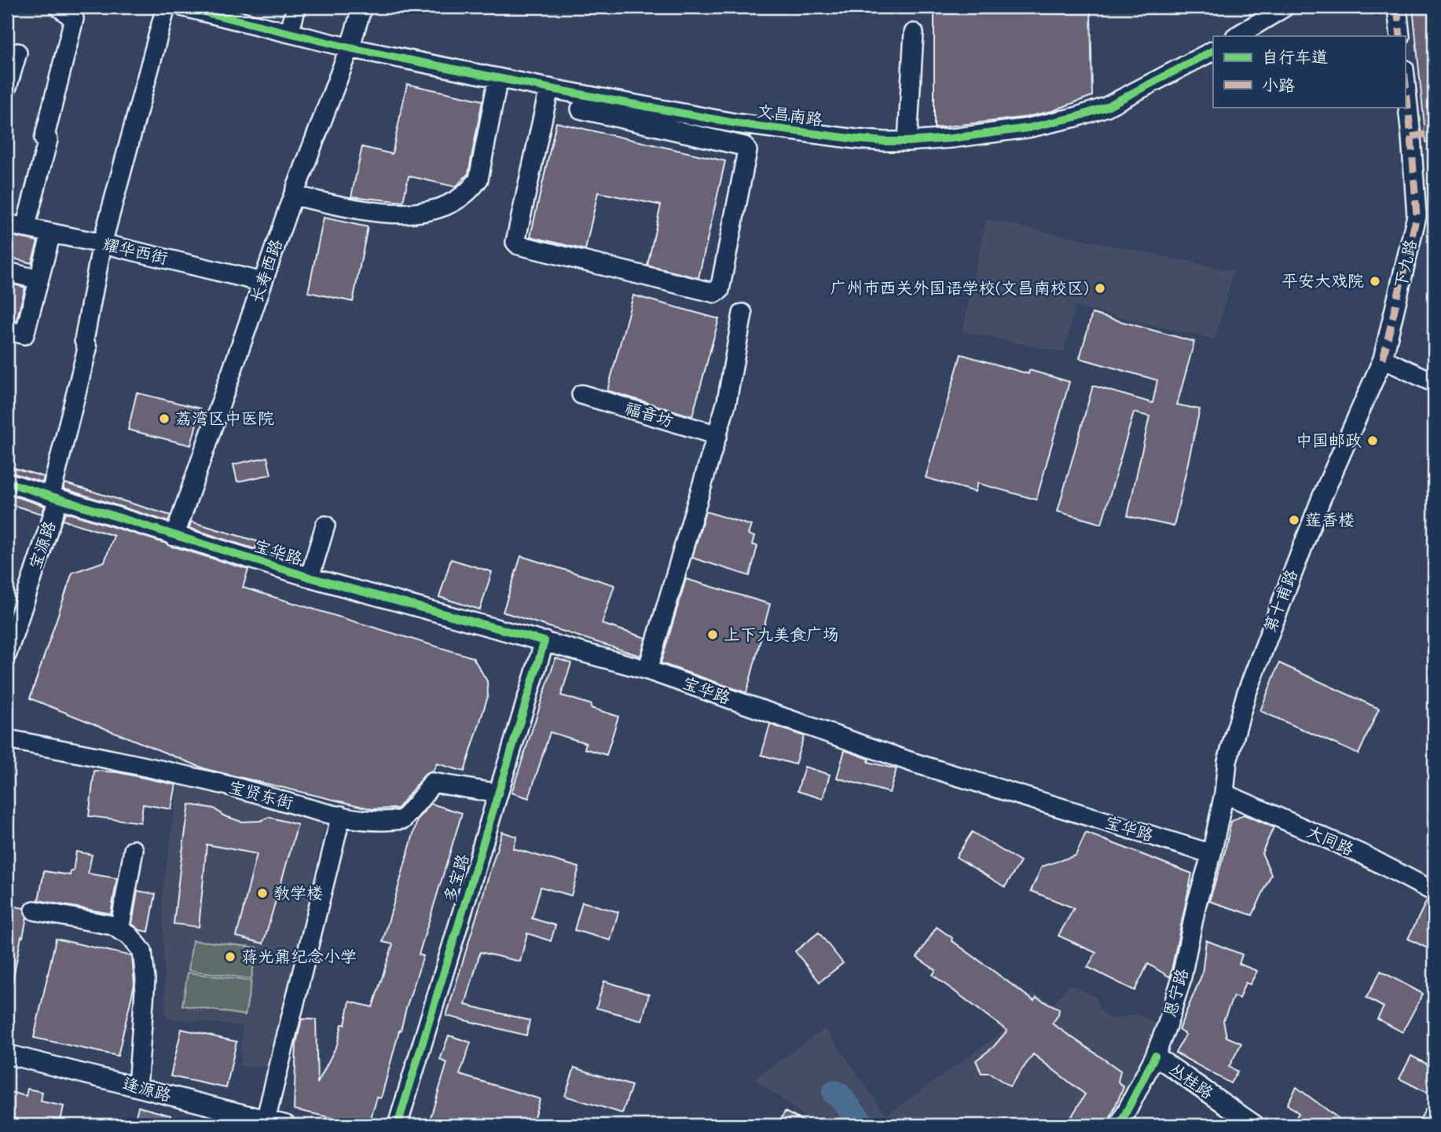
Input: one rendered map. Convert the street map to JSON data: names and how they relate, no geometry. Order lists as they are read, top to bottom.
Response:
{
  "streets": {
    "street": [
      "文昌南路",
      "耀华西街",
      "下九路",
      "长寿西路",
      "福音坊",
      "宝源路",
      "宝华路",
      "第十甫路",
      "宝贤东街",
      "大同路",
      "多宝路",
      "恩宁路",
      "丛桂路",
      "逢源路"
    ]
  },
  "crossings": [
    ["文昌南路", "长寿西路"],
    ["耀华西街", "长寿西路"],
    ["耀华西街", "宝源路"],
    ["下九路", "第十甫路"],
    ["长寿西路", "宝华路"],
    ["宝源路", "宝华路"],
    ["宝华路", "第十甫路"],
    ["宝华路", "多宝路"],
    ["宝华路", "恩宁路"],
    ["第十甫路", "大同路"],
    ["第十甫路", "恩宁路"],
    ["宝贤东街", "多宝路"],
    ["恩宁路", "丛桂路"]
  ],
  "places": [
    "平安大戏院",
    "广州市西关外国语学校(文昌南校区)",
    "荔湾区中医院",
    "中国邮政",
    "莲香楼",
    "上下九美食广场",
    "教学楼",
    "蒋光鼐纪念小学"
  ],
  "legend": ["自行车道", "小路"]
}
